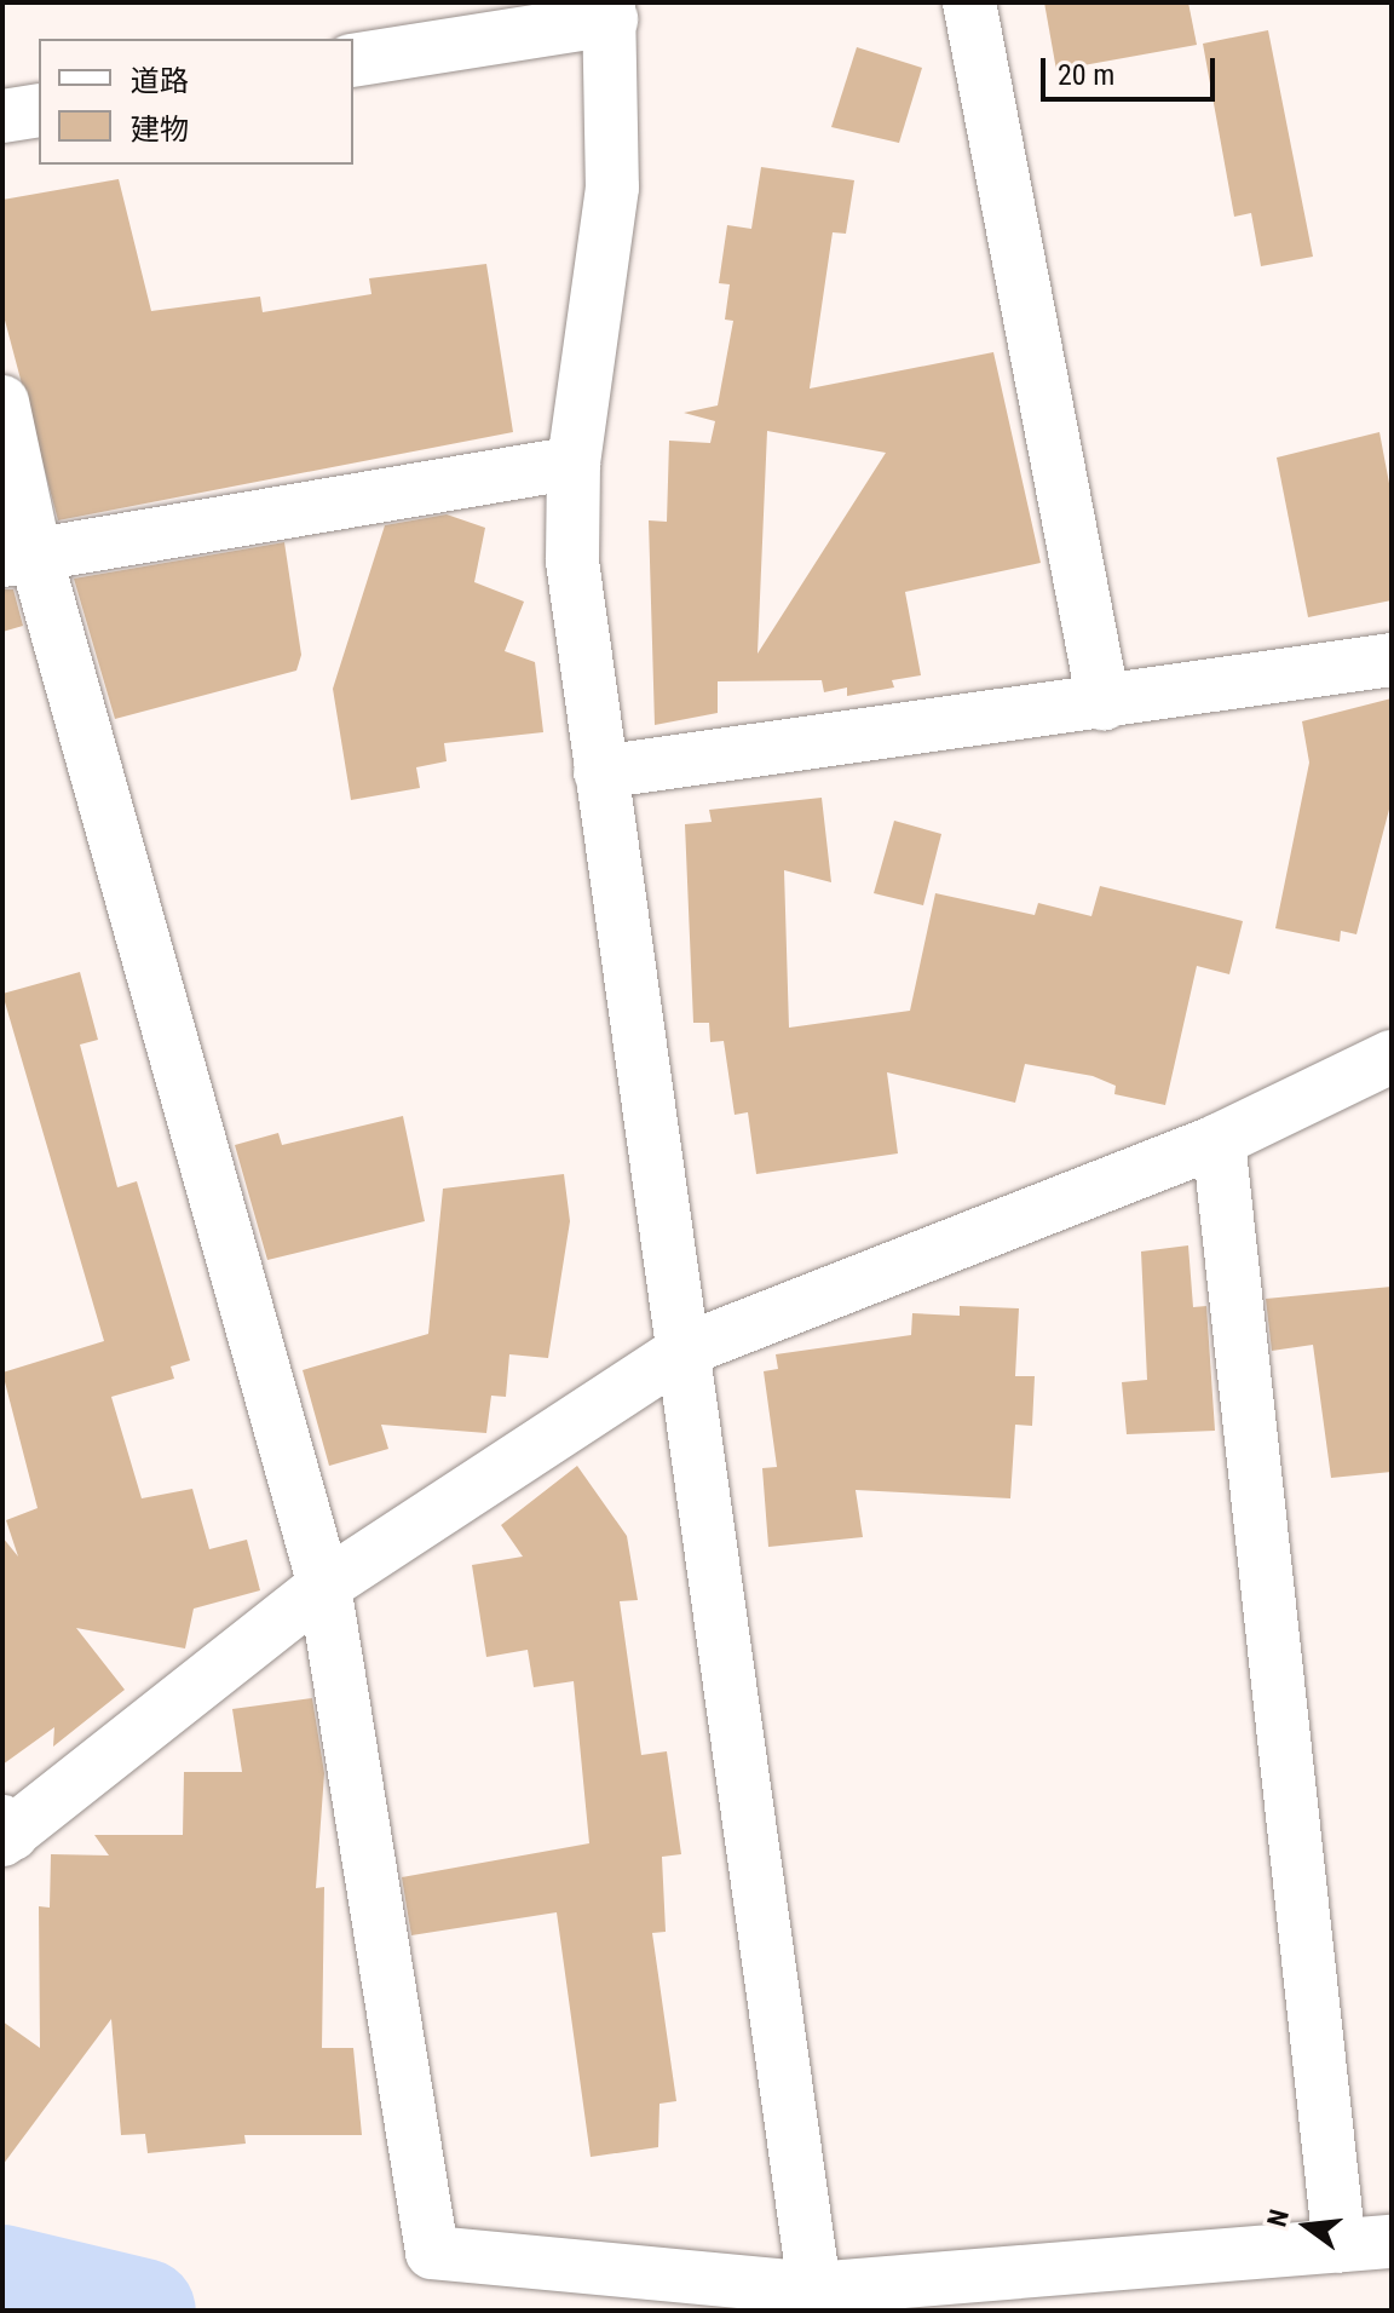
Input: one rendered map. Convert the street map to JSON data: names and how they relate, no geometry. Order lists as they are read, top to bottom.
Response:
{
  "legend": ["道路", "建物"],
  "scale_bar": "20 m",
  "north": "left"
}
